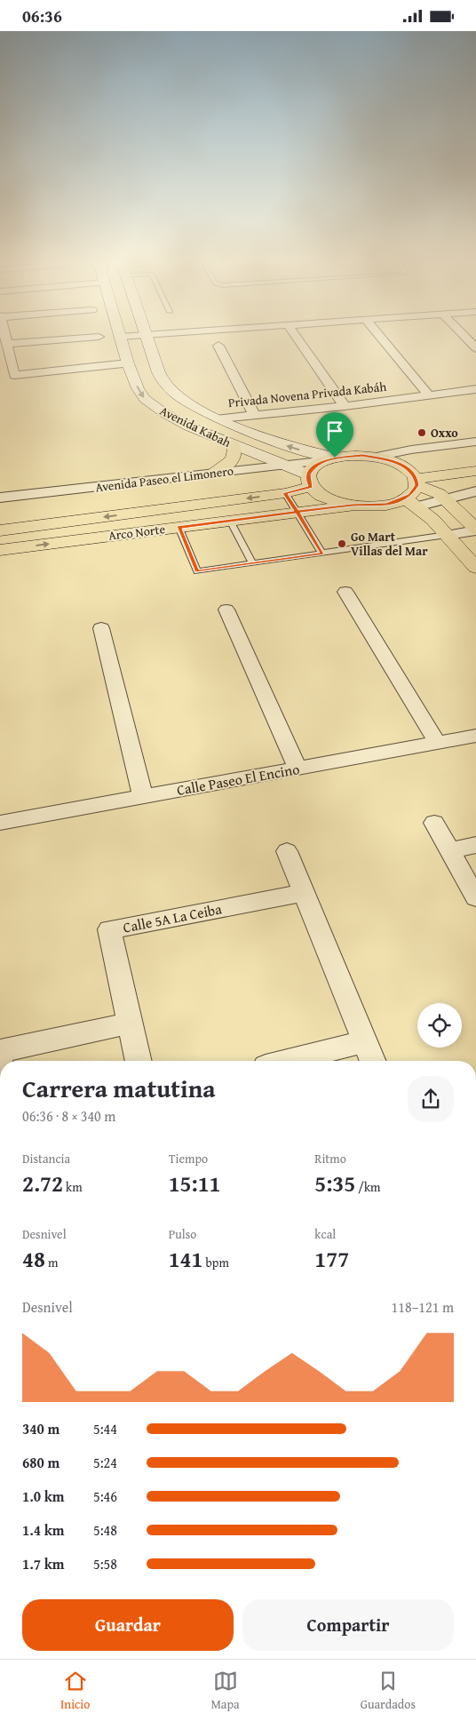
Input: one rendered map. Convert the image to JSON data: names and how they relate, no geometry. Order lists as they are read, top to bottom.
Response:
{
  "streets": {
    "main road": ["Avenida Kabah", "Arco Norte"],
    "street": [
      "Privada Novena Privada Kabáh",
      "Avenida Paseo el Limonero",
      "Calle Paseo El Encino",
      "Calle 5A La Ceiba"
    ]
  },
  "crossings": [
    ["Privada Novena Privada Kabáh", "Avenida Kabah"],
    ["Avenida Kabah", "Avenida Paseo el Limonero"],
    ["Avenida Kabah", "Arco Norte"]
  ],
  "places": ["Oxxo", "Go Mart Villas del Mar"],
  "page": {
    "status": "06:36",
    "heading": ["Carrera matutina", "06:36 · 8 × 340 m"],
    "stats": [
      ["Distancia", "2.72 km"],
      ["Tiempo", "15:11"],
      ["Ritmo", "5:35 /km"],
      ["Desnivel", "48 m"],
      ["Pulso", "141 bpm"],
      ["kcal", "177"]
    ],
    "chart": ["Desnivel", "118–121 m"],
    "list": [
      {
        "name": "340 m",
        "note": "5:44"
      },
      {
        "name": "680 m",
        "note": "5:24"
      },
      {
        "name": "1.0 km",
        "note": "5:46"
      },
      {
        "name": "1.4 km",
        "note": "5:48"
      },
      {
        "name": "1.7 km",
        "note": "5:58"
      }
    ],
    "buttons": ["Guardar", "Compartir"],
    "tabs": ["Inicio", "Mapa", "Guardados"]
  }
}
